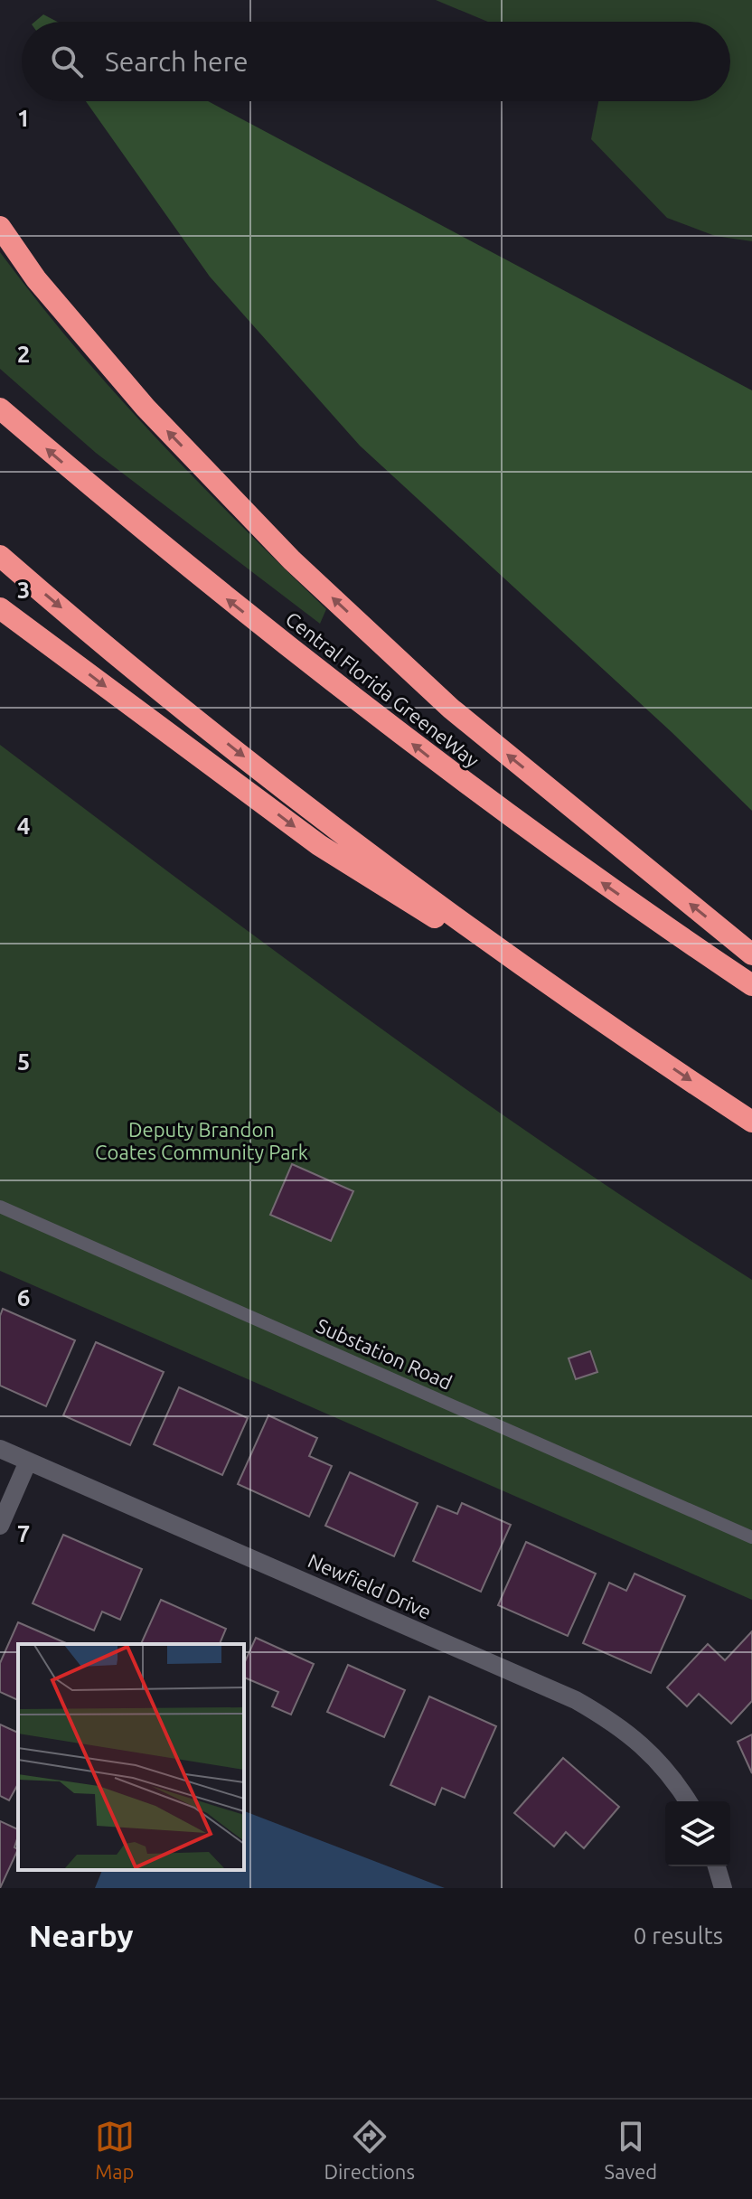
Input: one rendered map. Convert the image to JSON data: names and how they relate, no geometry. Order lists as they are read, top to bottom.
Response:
{
  "streets": {
    "highway": ["Central Florida GreeneWay"],
    "street": ["Newfield Drive"],
    "lane": ["Substation Road"]
  },
  "parks": ["Deputy Brandon Coates Community Park"],
  "page": {
    "search": "Search here",
    "heading": ["Nearby", "0 results"],
    "nav": ["Map", "Directions", "Saved"]
  },
  "grid": {
    "rows": [
      "1",
      "2",
      "3",
      "4",
      "5",
      "6",
      "7"
    ]
  }
}
